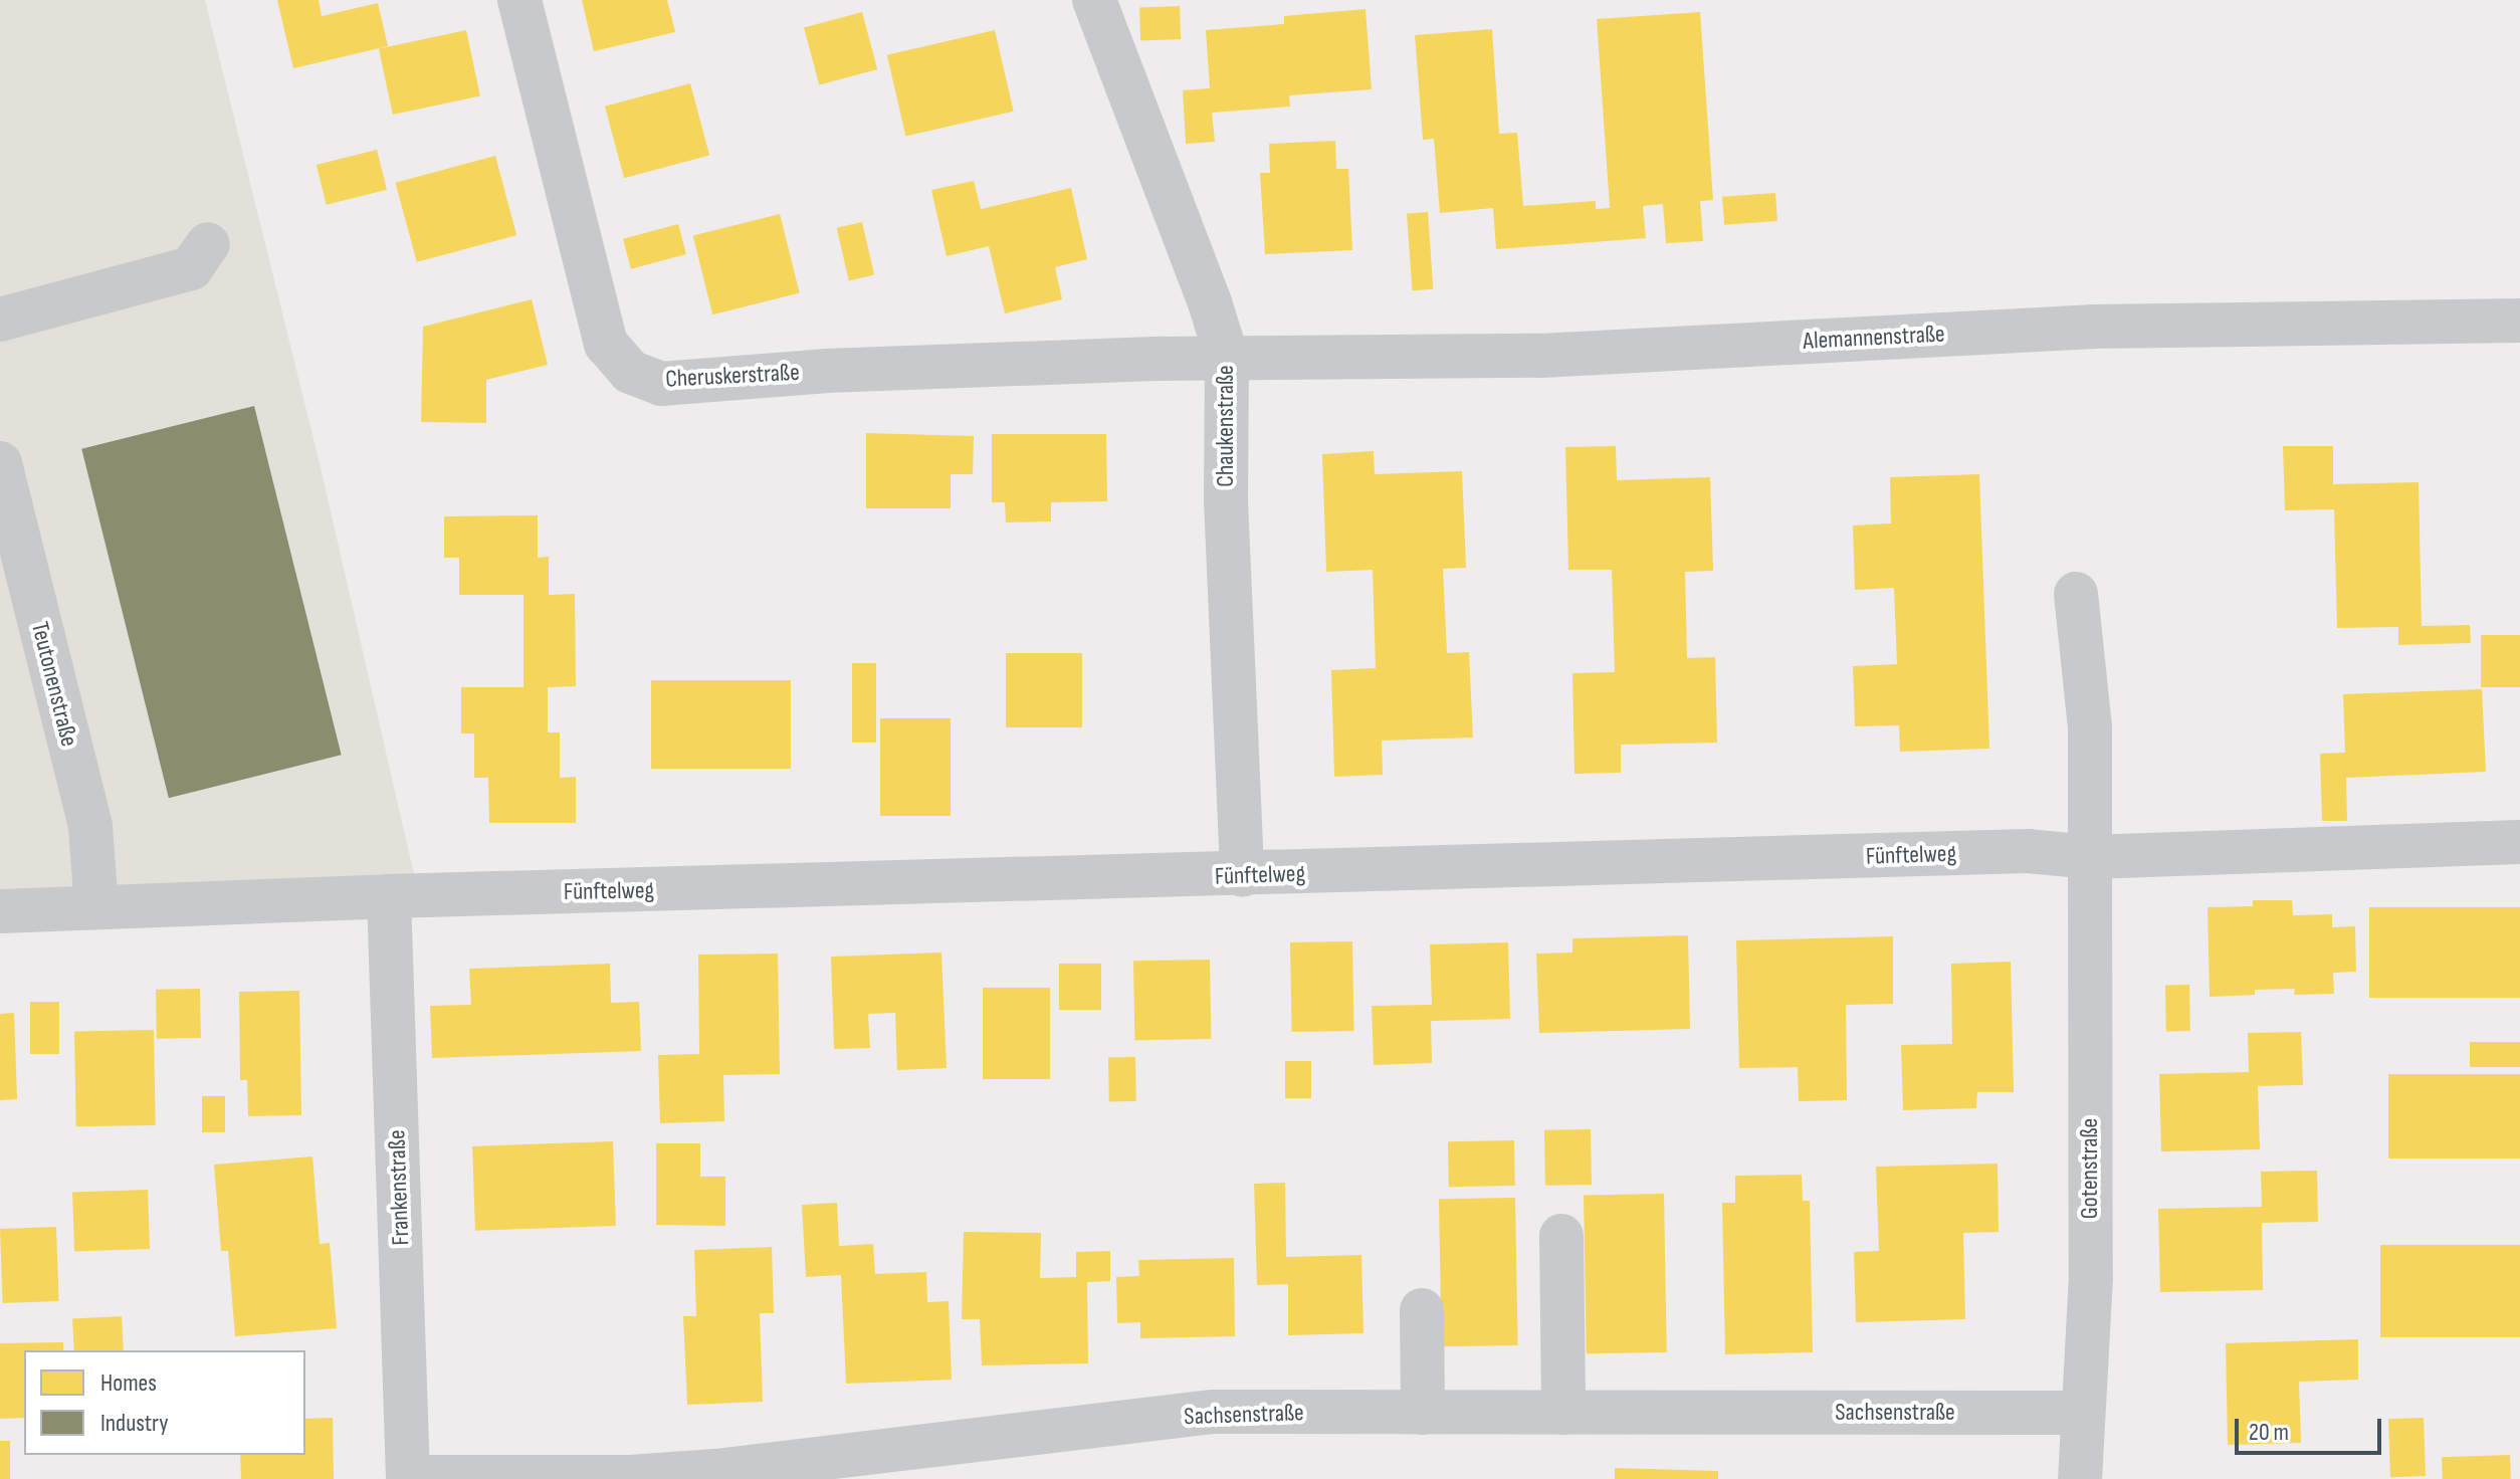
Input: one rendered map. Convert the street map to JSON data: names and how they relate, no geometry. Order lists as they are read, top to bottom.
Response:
{
  "streets": {
    "street": [
      "Alemannenstraße",
      "Cheruskerstraße",
      "Chaukenstraße",
      "Teutonenstraße",
      "Fünftelweg",
      "Gotenstraße",
      "Frankenstraße",
      "Sachsenstraße"
    ]
  },
  "crossings": [
    ["Alemannenstraße", "Cheruskerstraße"],
    ["Alemannenstraße", "Chaukenstraße"],
    ["Cheruskerstraße", "Chaukenstraße"],
    ["Chaukenstraße", "Fünftelweg"],
    ["Teutonenstraße", "Fünftelweg"],
    ["Fünftelweg", "Gotenstraße"],
    ["Fünftelweg", "Frankenstraße"],
    ["Gotenstraße", "Sachsenstraße"],
    ["Frankenstraße", "Sachsenstraße"]
  ],
  "legend": ["Homes", "Industry"],
  "scale_bar": "20 m"
}
